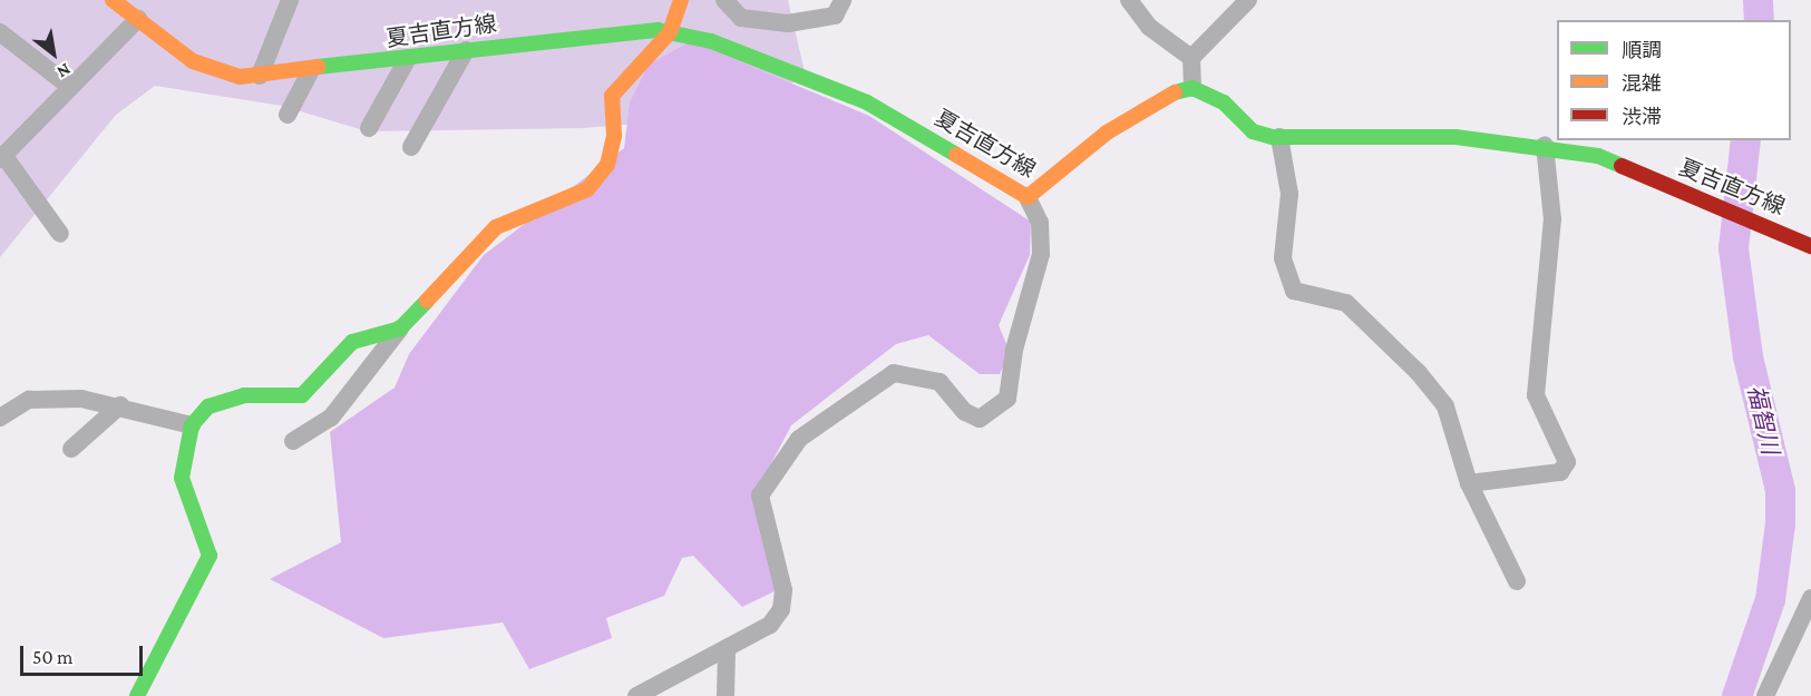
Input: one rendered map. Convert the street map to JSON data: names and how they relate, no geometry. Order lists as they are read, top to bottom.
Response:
{
  "streets": {
    "main road": ["夏吉直方線"]
  },
  "water": ["福智川"],
  "legend": ["順調", "混雑", "渋滞"],
  "scale_bar": "50 m",
  "north": "bottom right"
}
